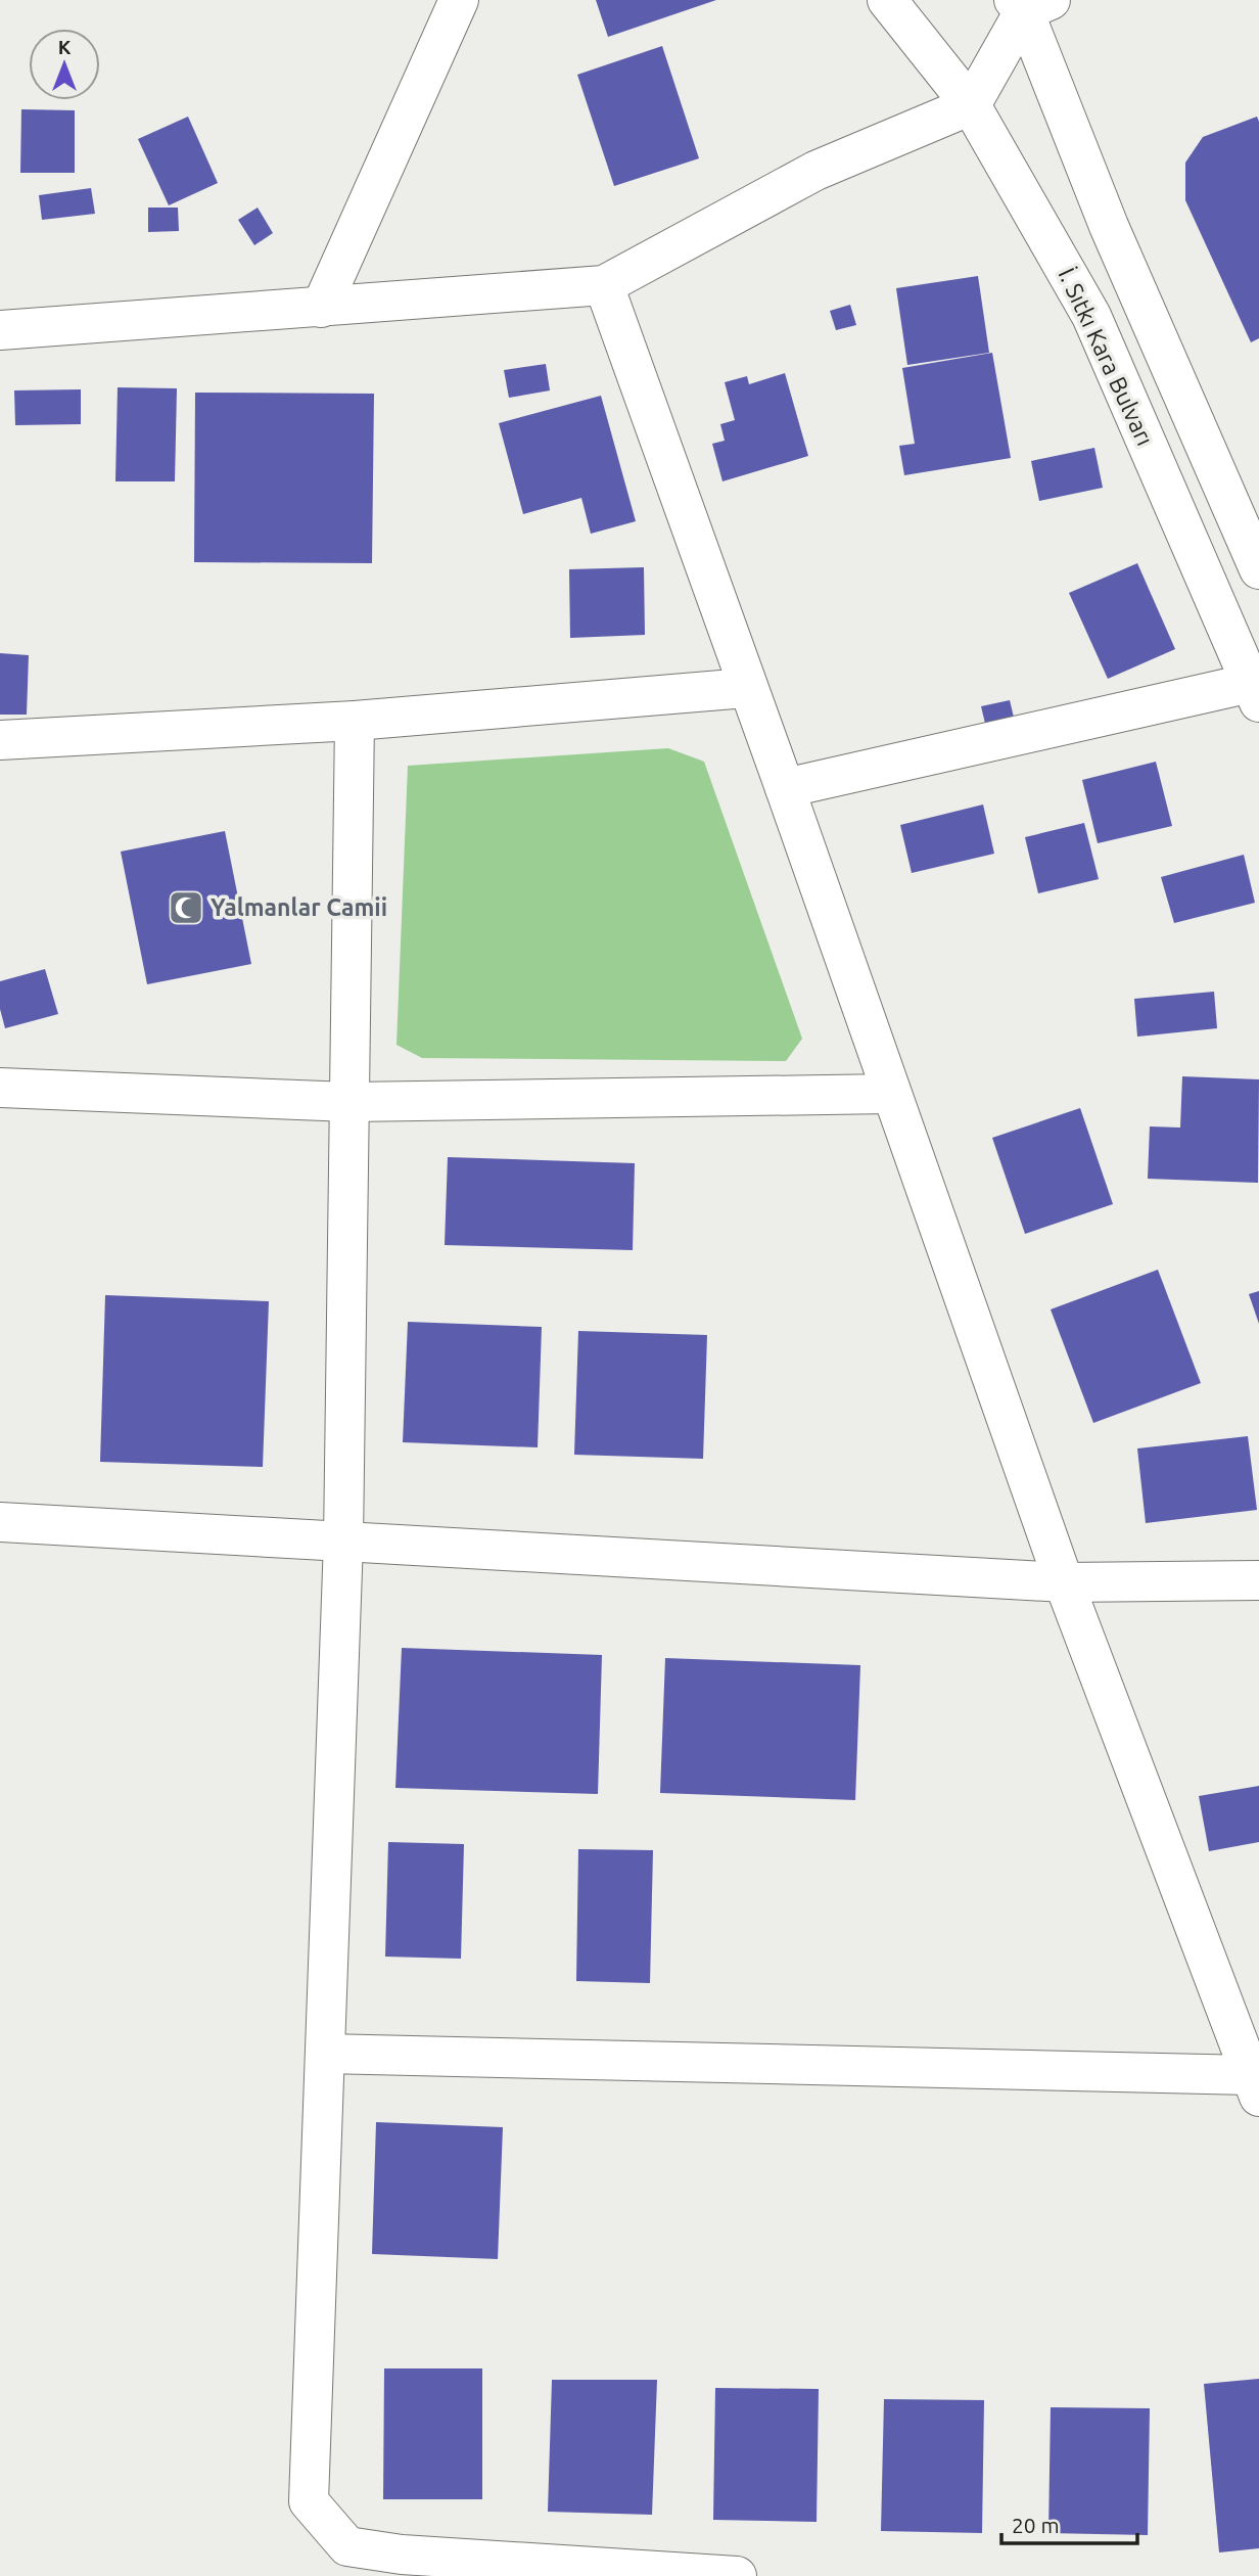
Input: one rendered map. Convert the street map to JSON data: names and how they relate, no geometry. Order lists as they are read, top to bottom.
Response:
{
  "streets": {
    "street": ["İ. Sıtkı Kara Bulvarı"]
  },
  "places": {
    "mosque": ["Yalmanlar Camii"]
  },
  "scale_bar": "20 m",
  "north": "top"
}
